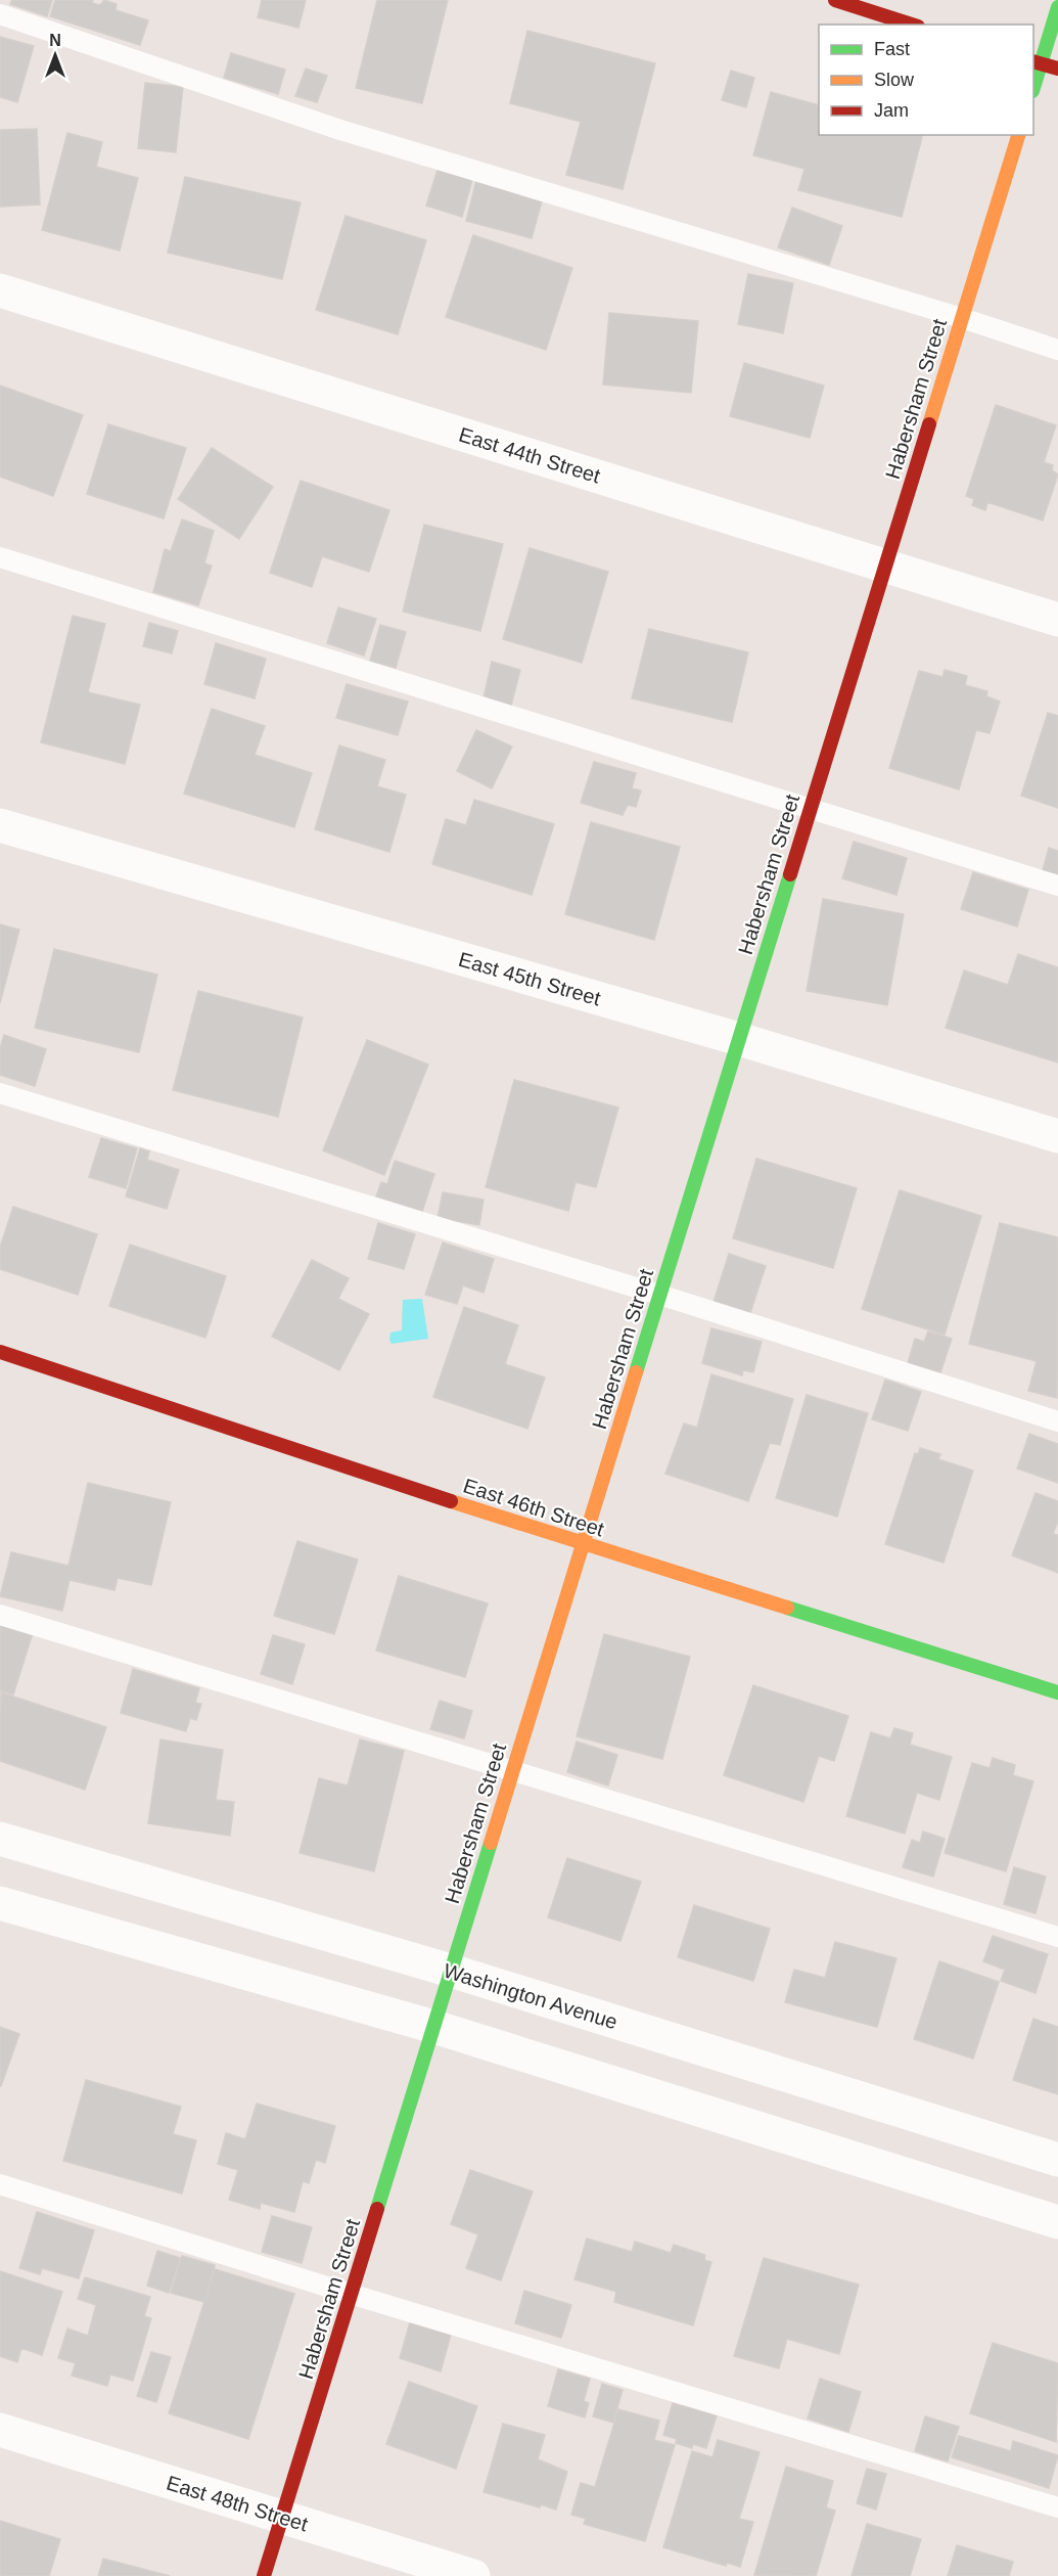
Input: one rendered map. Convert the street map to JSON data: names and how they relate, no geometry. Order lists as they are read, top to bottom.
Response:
{
  "streets": {
    "street": [
      "Habersham Street",
      "East 44th Street",
      "East 45th Street",
      "East 46th Street",
      "Washington Avenue",
      "East 48th Street"
    ]
  },
  "crossings": [
    ["Habersham Street", "East 44th Street"],
    ["Habersham Street", "East 45th Street"],
    ["Habersham Street", "East 46th Street"],
    ["Habersham Street", "Washington Avenue"],
    ["Habersham Street", "East 48th Street"]
  ],
  "legend": ["Fast", "Slow", "Jam"],
  "north": "top"
}
